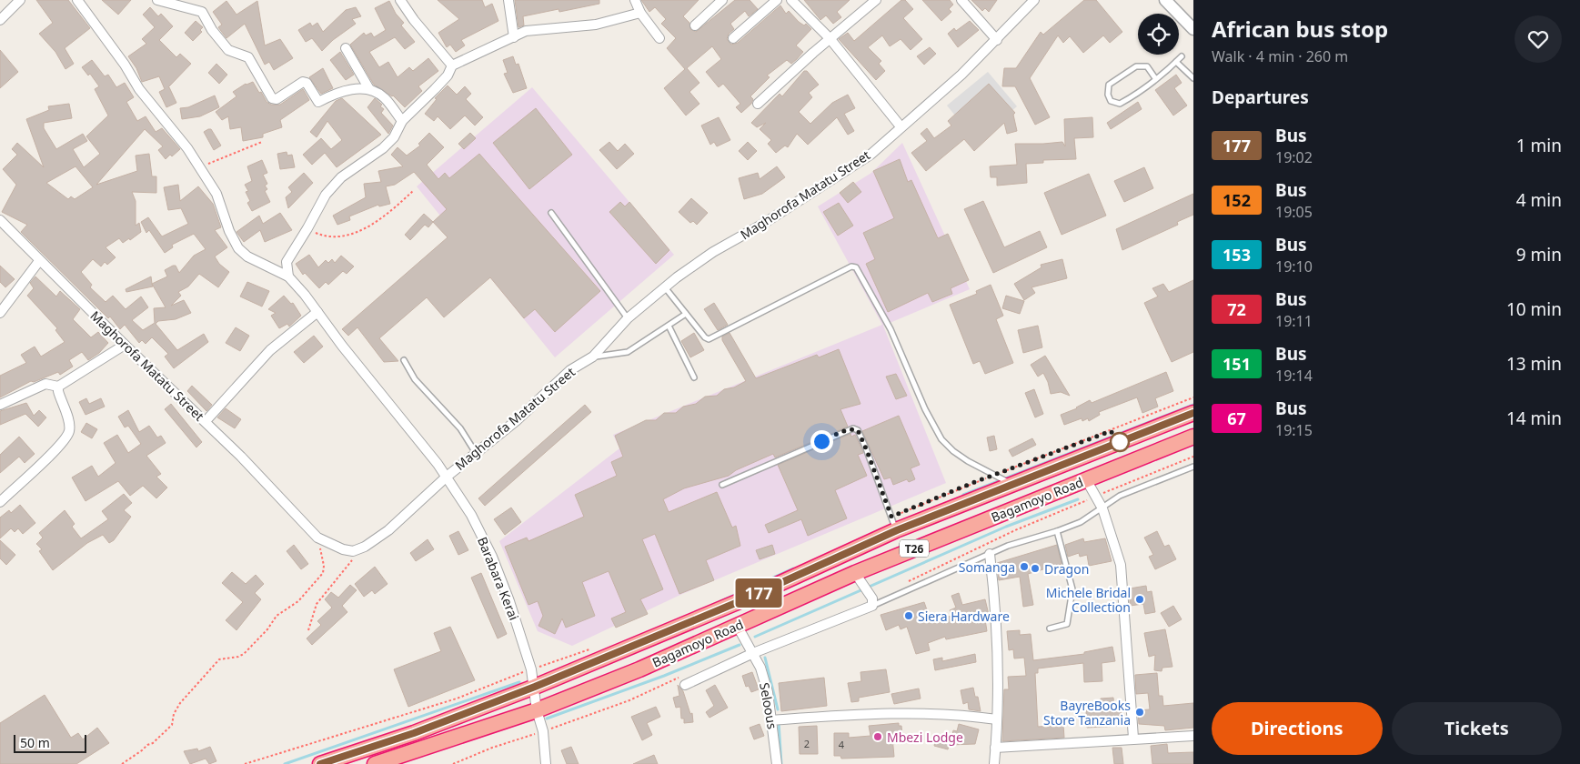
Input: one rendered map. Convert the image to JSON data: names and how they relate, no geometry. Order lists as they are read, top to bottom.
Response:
{
  "streets": {
    "highway": ["Bagamoyo Road", "T26"],
    "street": ["Maghorofa Matatu Street", "Barabara Kerai", "Seloous"]
  },
  "crossings": [
    ["Maghorofa Matatu Street", "Barabara Kerai"],
    ["Bagamoyo Road", "Barabara Kerai"],
    ["Bagamoyo Road", "Seloous"]
  ],
  "places": [
    "Somanga",
    "Dragon",
    "Michele Bridal Collection",
    "Siera Hardware",
    "BayreBooks Store Tanzania",
    "Mbezi Lodge"
  ],
  "lines": ["bus line 177"],
  "house_numbers": ["2", "4"],
  "scale_bar": "50 m",
  "page": {
    "on_map": "177",
    "heading": [
      ["African bus stop", "Walk · 4 min · 260 m"],
      "Departures"
    ],
    "list": [
      {
        "mark": "177",
        "name": "Bus",
        "note": "19:02",
        "value": "1 min"
      },
      {
        "mark": "152",
        "name": "Bus",
        "note": "19:05",
        "value": "4 min"
      },
      {
        "mark": "153",
        "name": "Bus",
        "note": "19:10",
        "value": "9 min"
      },
      {
        "mark": "72",
        "name": "Bus",
        "note": "19:11",
        "value": "10 min"
      },
      {
        "mark": "151",
        "name": "Bus",
        "note": "19:14",
        "value": "13 min"
      },
      {
        "mark": "67",
        "name": "Bus",
        "note": "19:15",
        "value": "14 min"
      }
    ],
    "buttons": ["Directions", "Tickets"],
    "scale": "50 m"
  }
}
